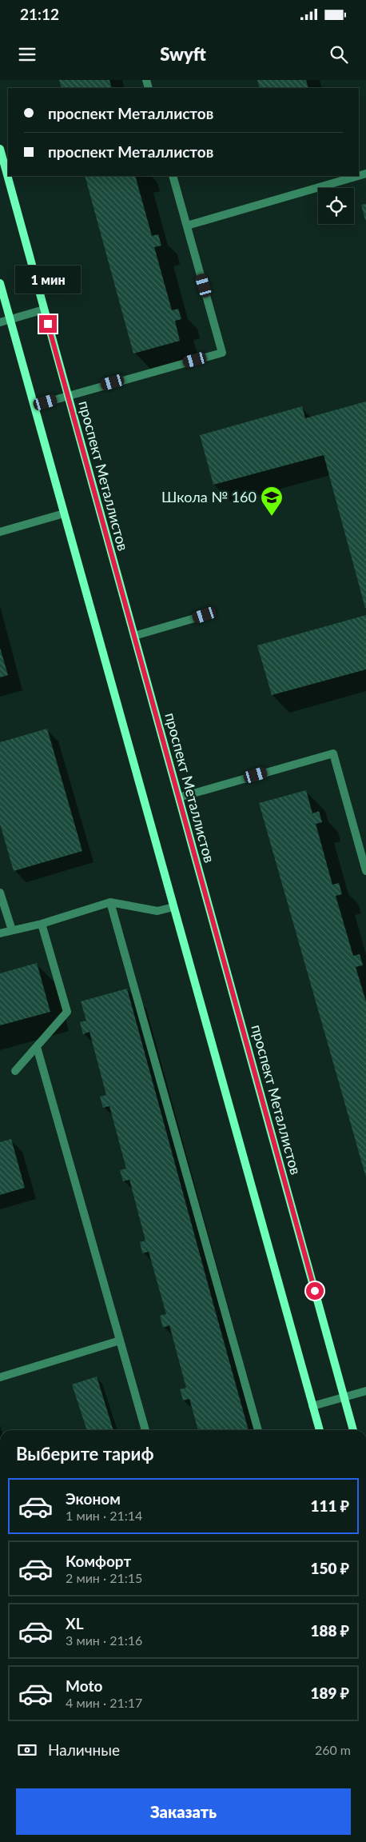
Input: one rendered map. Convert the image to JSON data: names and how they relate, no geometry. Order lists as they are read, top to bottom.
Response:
{
  "streets": {
    "street": ["проспект Металлистов"]
  },
  "places": {
    "school or university": ["Школа № 160"]
  },
  "page": {
    "status": "21:12",
    "header": "Swyft",
    "banner": ["проспект Металлистов", "проспект Металлистов"],
    "bubble": "1 мин",
    "heading": "Выберите тариф",
    "list": [
      {
        "name": "Эконом",
        "note": "1 мин · 21:14",
        "value": "111 ₽"
      },
      {
        "name": "Комфорт",
        "note": "2 мин · 21:15",
        "value": "150 ₽"
      },
      {
        "name": "XL",
        "note": "3 мин · 21:16",
        "value": "188 ₽"
      },
      {
        "name": "Moto",
        "note": "4 мин · 21:17",
        "value": "189 ₽"
      }
    ],
    "pay": ["Наличные", "260 m"],
    "buttons": "Заказать"
  }
}
